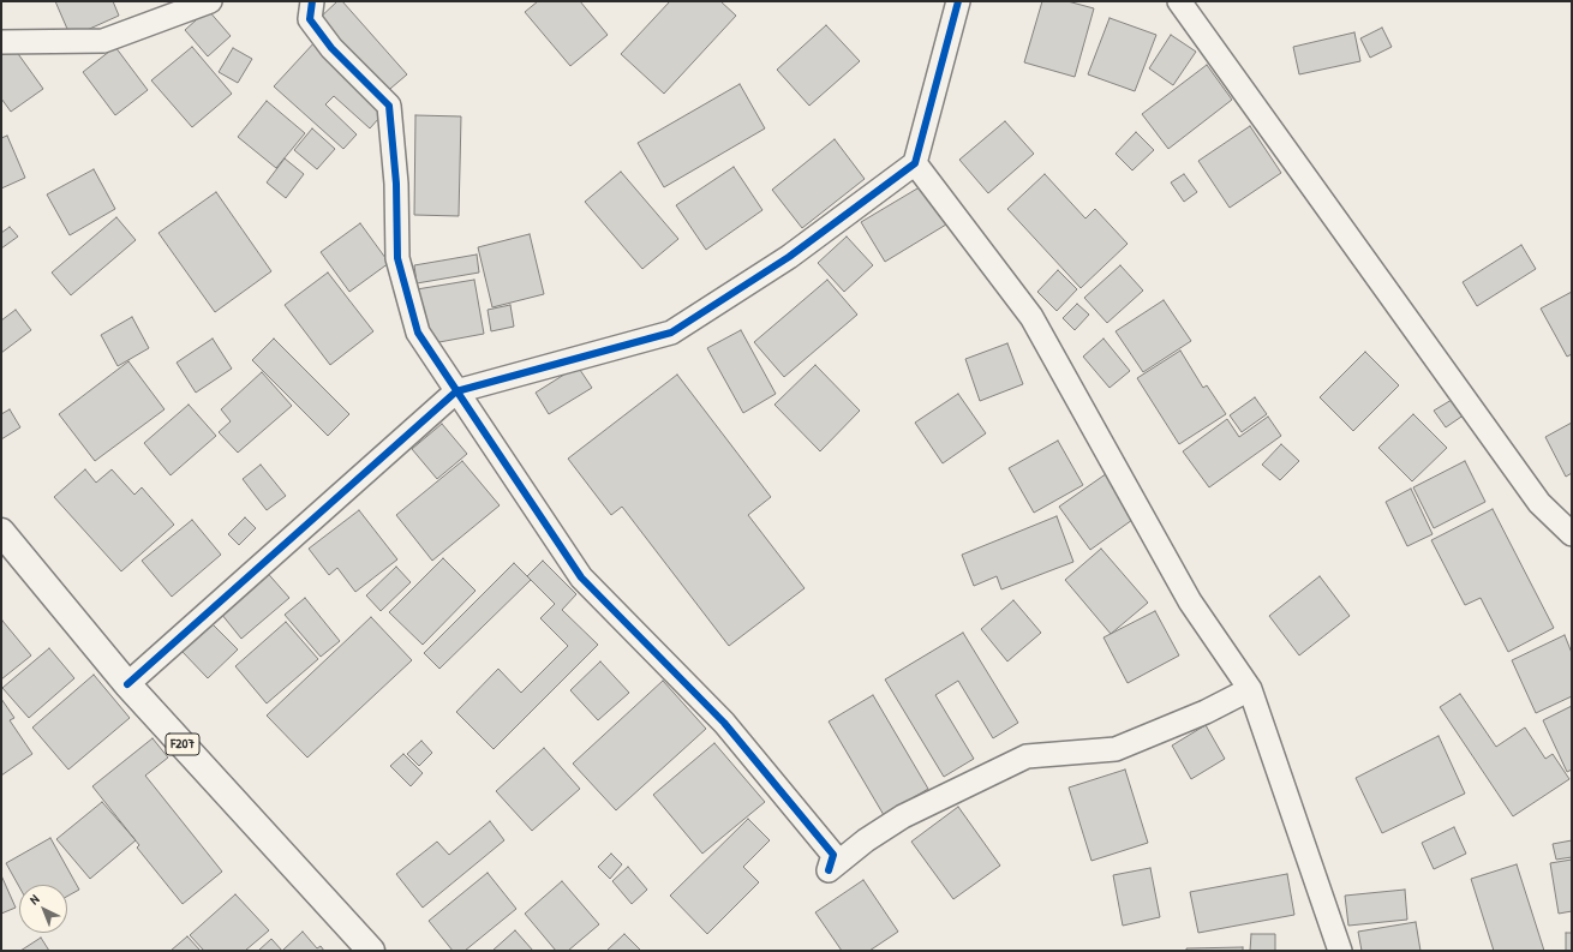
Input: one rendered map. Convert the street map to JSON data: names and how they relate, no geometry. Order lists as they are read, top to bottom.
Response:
{
  "streets": {
    "main road": ["F207"]
  },
  "north": "top left"
}
